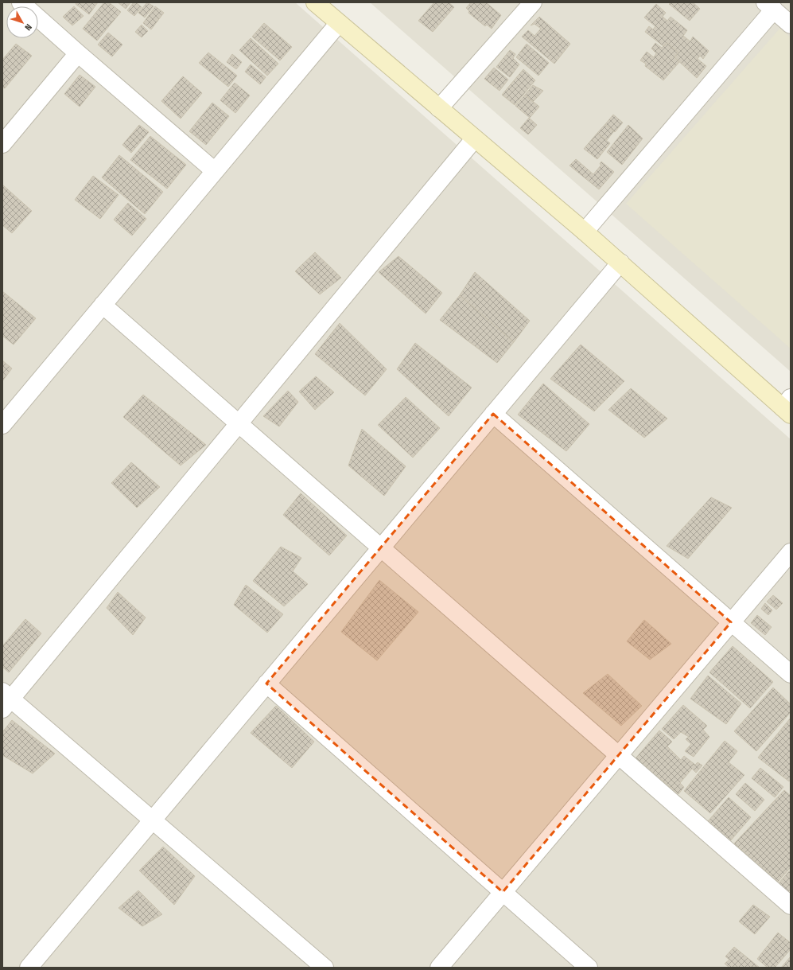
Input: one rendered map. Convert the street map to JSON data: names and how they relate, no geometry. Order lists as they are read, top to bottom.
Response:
{
  "north": "bottom right"
}
